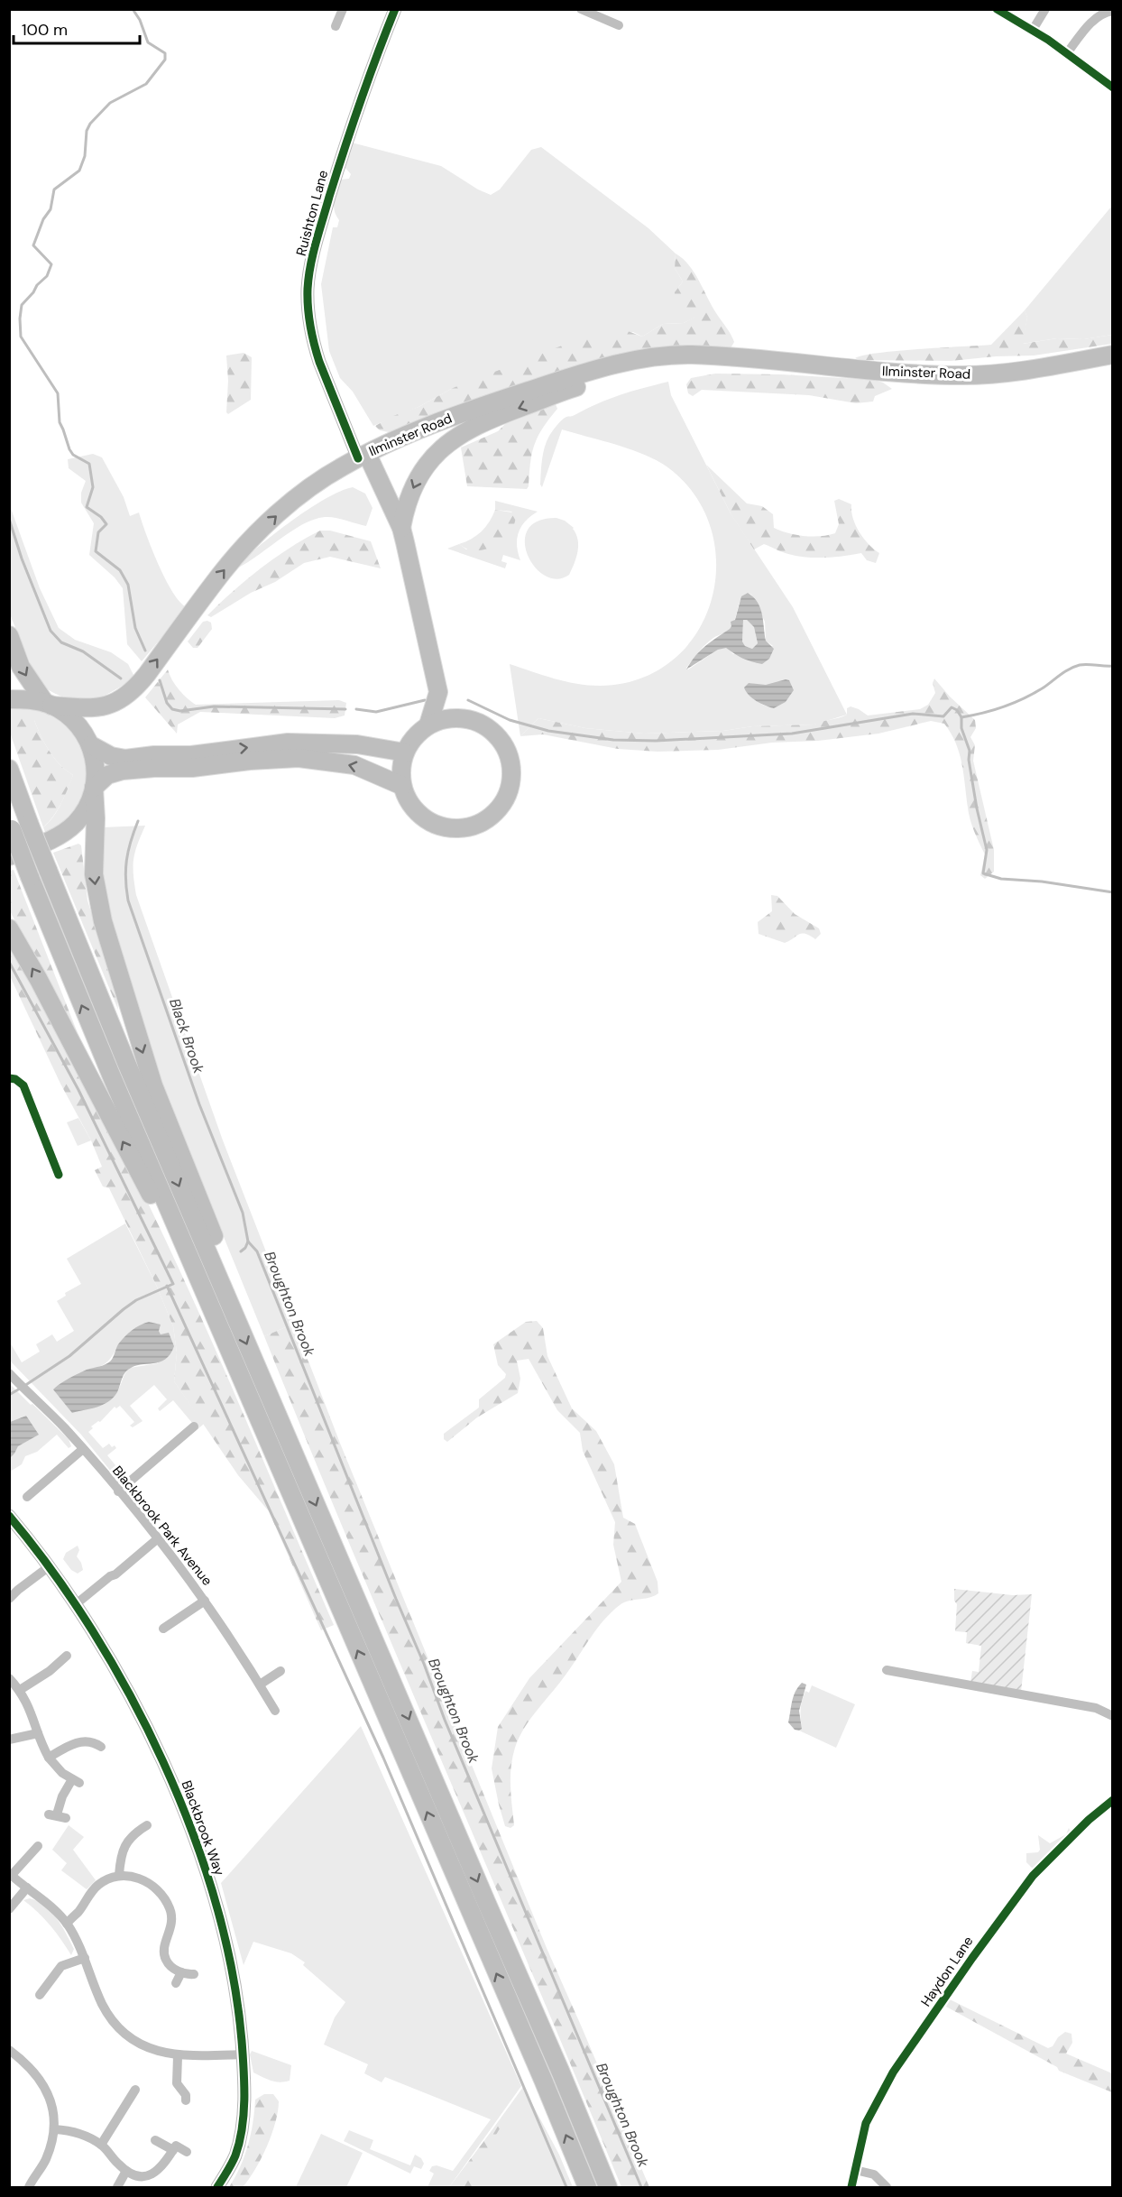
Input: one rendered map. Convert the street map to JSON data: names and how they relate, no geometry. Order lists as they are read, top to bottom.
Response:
{
  "streets": {
    "highway": ["Ilminster Road"],
    "street": [
      "Ruishton Lane",
      "Blackbrook Park Avenue",
      "Blackbrook Way",
      "Haydon Lane"
    ]
  },
  "crossings": [
    ["Ruishton Lane", "Ilminster Road"]
  ],
  "water": ["Black Brook", "Broughton Brook"],
  "scale_bar": "100 m"
}
